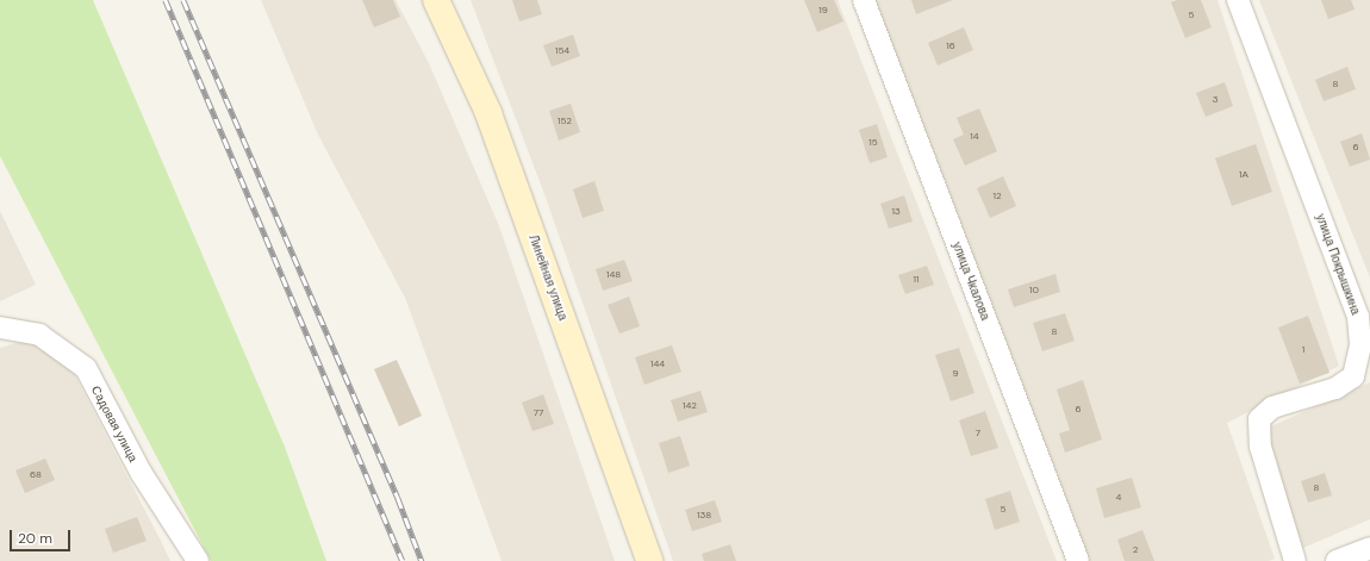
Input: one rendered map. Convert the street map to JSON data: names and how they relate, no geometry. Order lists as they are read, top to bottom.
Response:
{
  "streets": {
    "main road": ["Линейная улица"],
    "street": ["улица Покрышкина", "улица Чкалова", "Садовая улица"]
  },
  "house_numbers": [
    "19",
    "5",
    "16",
    "154",
    "8",
    "3",
    "152",
    "14",
    "15",
    "6",
    "1А",
    "12",
    "13",
    "148",
    "11",
    "10",
    "8",
    "1",
    "144",
    "9",
    "142",
    "6",
    "77",
    "7",
    "68",
    "8",
    "4",
    "5",
    "138",
    "2"
  ],
  "scale_bar": "20 m"
}
